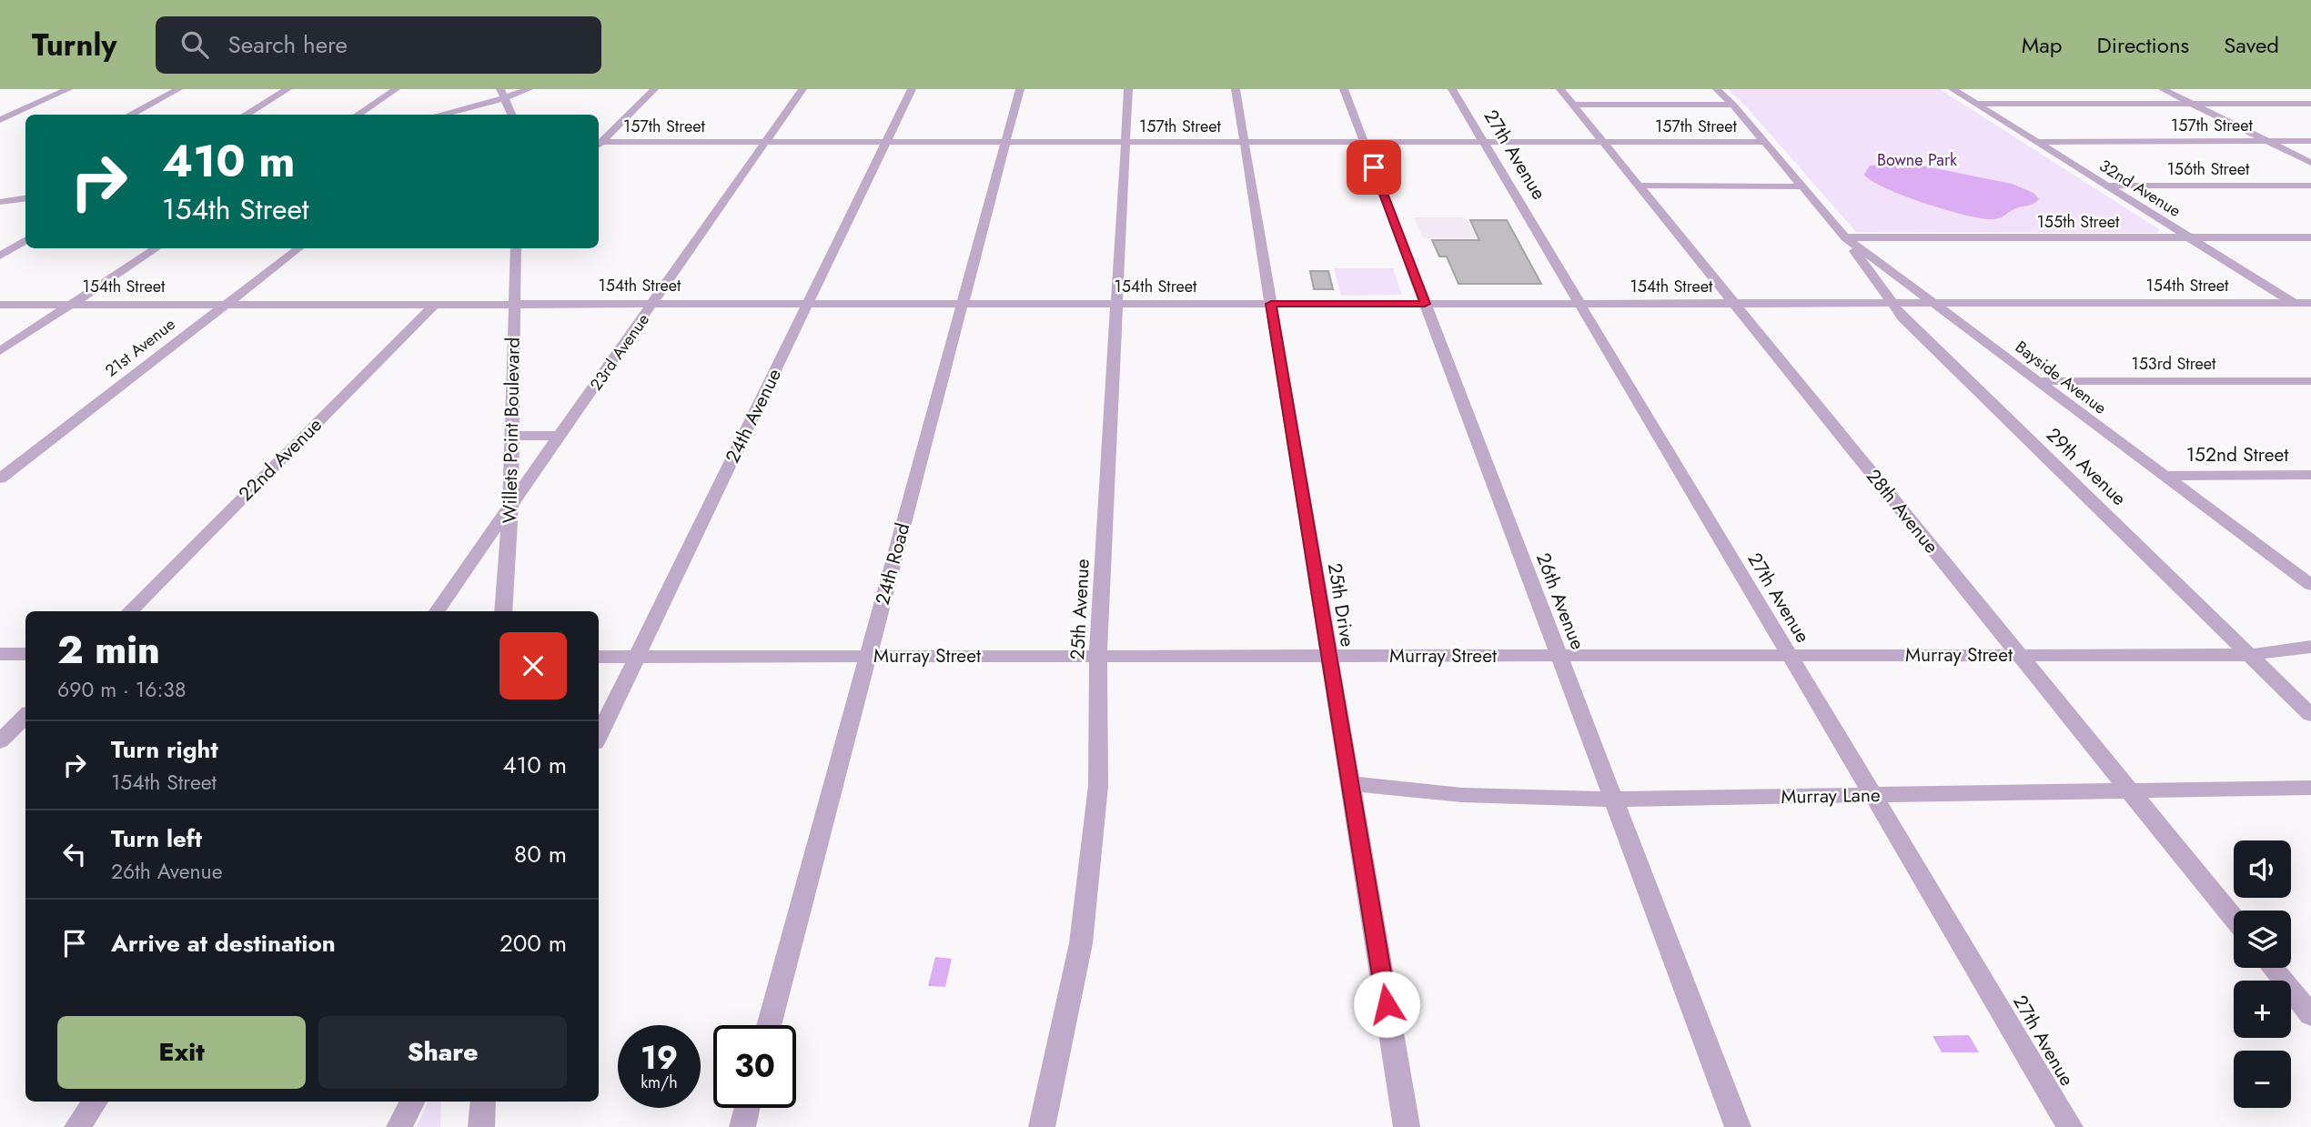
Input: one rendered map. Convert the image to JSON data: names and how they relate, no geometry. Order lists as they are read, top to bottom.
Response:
{
  "streets": {
    "street": [
      "157th Street",
      "27th Avenue",
      "156th Street",
      "32nd Avenue",
      "155th Street",
      "154th Street",
      "21st Avenue",
      "23rd Avenue",
      "153rd Street",
      "Bayside Avenue",
      "24th Avenue",
      "Willets Point Boulevard",
      "152nd Street",
      "22nd Avenue",
      "29th Avenue",
      "28th Avenue",
      "24th Road",
      "26th Avenue",
      "25th Drive",
      "25th Avenue",
      "Murray Street",
      "Murray Lane"
    ]
  },
  "crossings": [
    ["157th Street", "27th Avenue"],
    ["157th Street", "32nd Avenue"],
    ["157th Street", "23rd Avenue"],
    ["157th Street", "24th Avenue"],
    ["157th Street", "28th Avenue"],
    ["157th Street", "24th Road"],
    ["157th Street", "26th Avenue"],
    ["157th Street", "25th Drive"],
    ["157th Street", "25th Avenue"],
    ["27th Avenue", "154th Street"],
    ["27th Avenue", "Murray Street"],
    ["27th Avenue", "Murray Lane"],
    ["156th Street", "32nd Avenue"],
    ["32nd Avenue", "155th Street"],
    ["32nd Avenue", "154th Street"],
    ["155th Street", "Bayside Avenue"],
    ["155th Street", "29th Avenue"],
    ["154th Street", "21st Avenue"],
    ["154th Street", "23rd Avenue"],
    ["154th Street", "Bayside Avenue"],
    ["154th Street", "24th Avenue"],
    ["154th Street", "Willets Point Boulevard"],
    ["154th Street", "22nd Avenue"],
    ["154th Street", "29th Avenue"],
    ["154th Street", "28th Avenue"],
    ["154th Street", "24th Road"],
    ["154th Street", "26th Avenue"],
    ["154th Street", "25th Drive"],
    ["154th Street", "25th Avenue"],
    ["23rd Avenue", "Willets Point Boulevard"],
    ["153rd Street", "Bayside Avenue"],
    ["Bayside Avenue", "152nd Street"],
    ["Bayside Avenue", "29th Avenue"],
    ["24th Avenue", "Murray Street"],
    ["29th Avenue", "Murray Street"],
    ["28th Avenue", "Murray Street"],
    ["28th Avenue", "Murray Lane"],
    ["24th Road", "Murray Street"],
    ["26th Avenue", "Murray Street"],
    ["26th Avenue", "Murray Lane"],
    ["25th Drive", "Murray Street"],
    ["25th Drive", "Murray Lane"],
    ["25th Avenue", "Murray Street"]
  ],
  "parks": ["Bowne Park"],
  "page": {
    "header": "Turnly",
    "search": "Search here",
    "nav": ["Map", "Directions", "Saved"],
    "turn": ["410 m", "154th Street"],
    "heading": ["2 min", "690 m · 16:38"],
    "list": [
      {
        "name": "Turn right",
        "note": "154th Street",
        "value": "410 m"
      },
      {
        "name": "Turn left",
        "note": "26th Avenue",
        "value": "80 m"
      },
      {
        "name": "Arrive at destination",
        "value": "200 m"
      }
    ],
    "map_buttons": ["+", "−"],
    "buttons": ["Exit", "Share"],
    "speed": "19 km/h",
    "limit": "30"
  }
}
